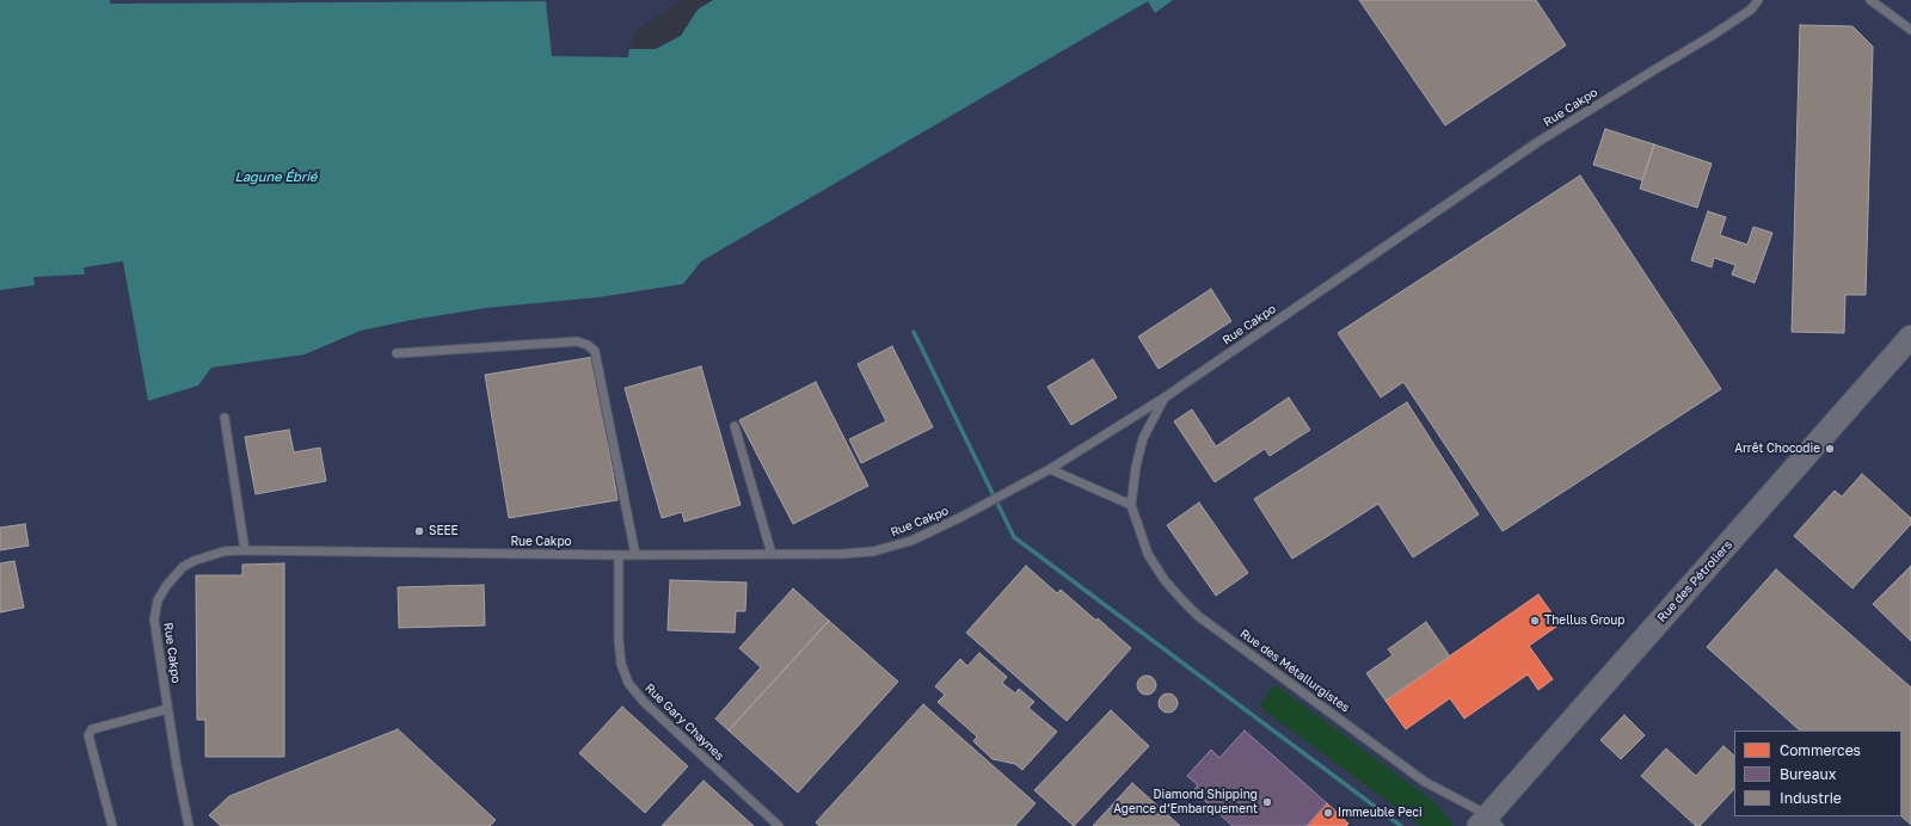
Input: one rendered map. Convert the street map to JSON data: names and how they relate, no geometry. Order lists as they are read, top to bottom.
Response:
{
  "streets": {
    "street": ["Rue des Pétroliers"],
    "lane": ["Rue Cakpo", "Rue des Métallurgistes", "Rue Gary Chaynes"]
  },
  "crossings": [
    ["Rue Cakpo", "Rue des Métallurgistes"],
    ["Rue Cakpo", "Rue Gary Chaynes"],
    ["Rue des Pétroliers", "Rue des Métallurgistes"]
  ],
  "water": ["Lagune Ébrié"],
  "places": [
    "Arrêt Chocodie",
    "SEEE",
    "Thellus Group",
    "Diamond Shipping Agence d‘Embarquement",
    "Immeuble Peci"
  ],
  "legend": ["Commerces", "Bureaux", "Industrie"]
}
